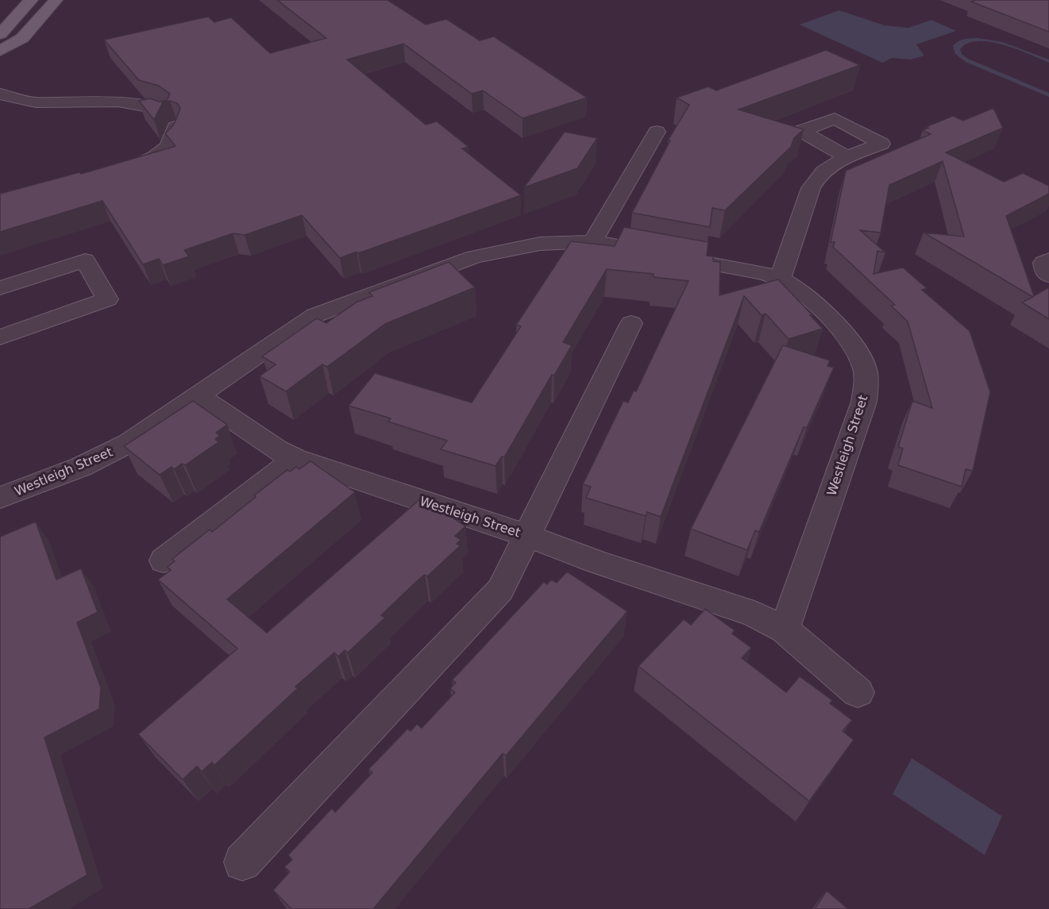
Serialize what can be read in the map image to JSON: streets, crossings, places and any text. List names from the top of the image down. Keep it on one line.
{"streets":{"street":["Westleigh Street"]}}
